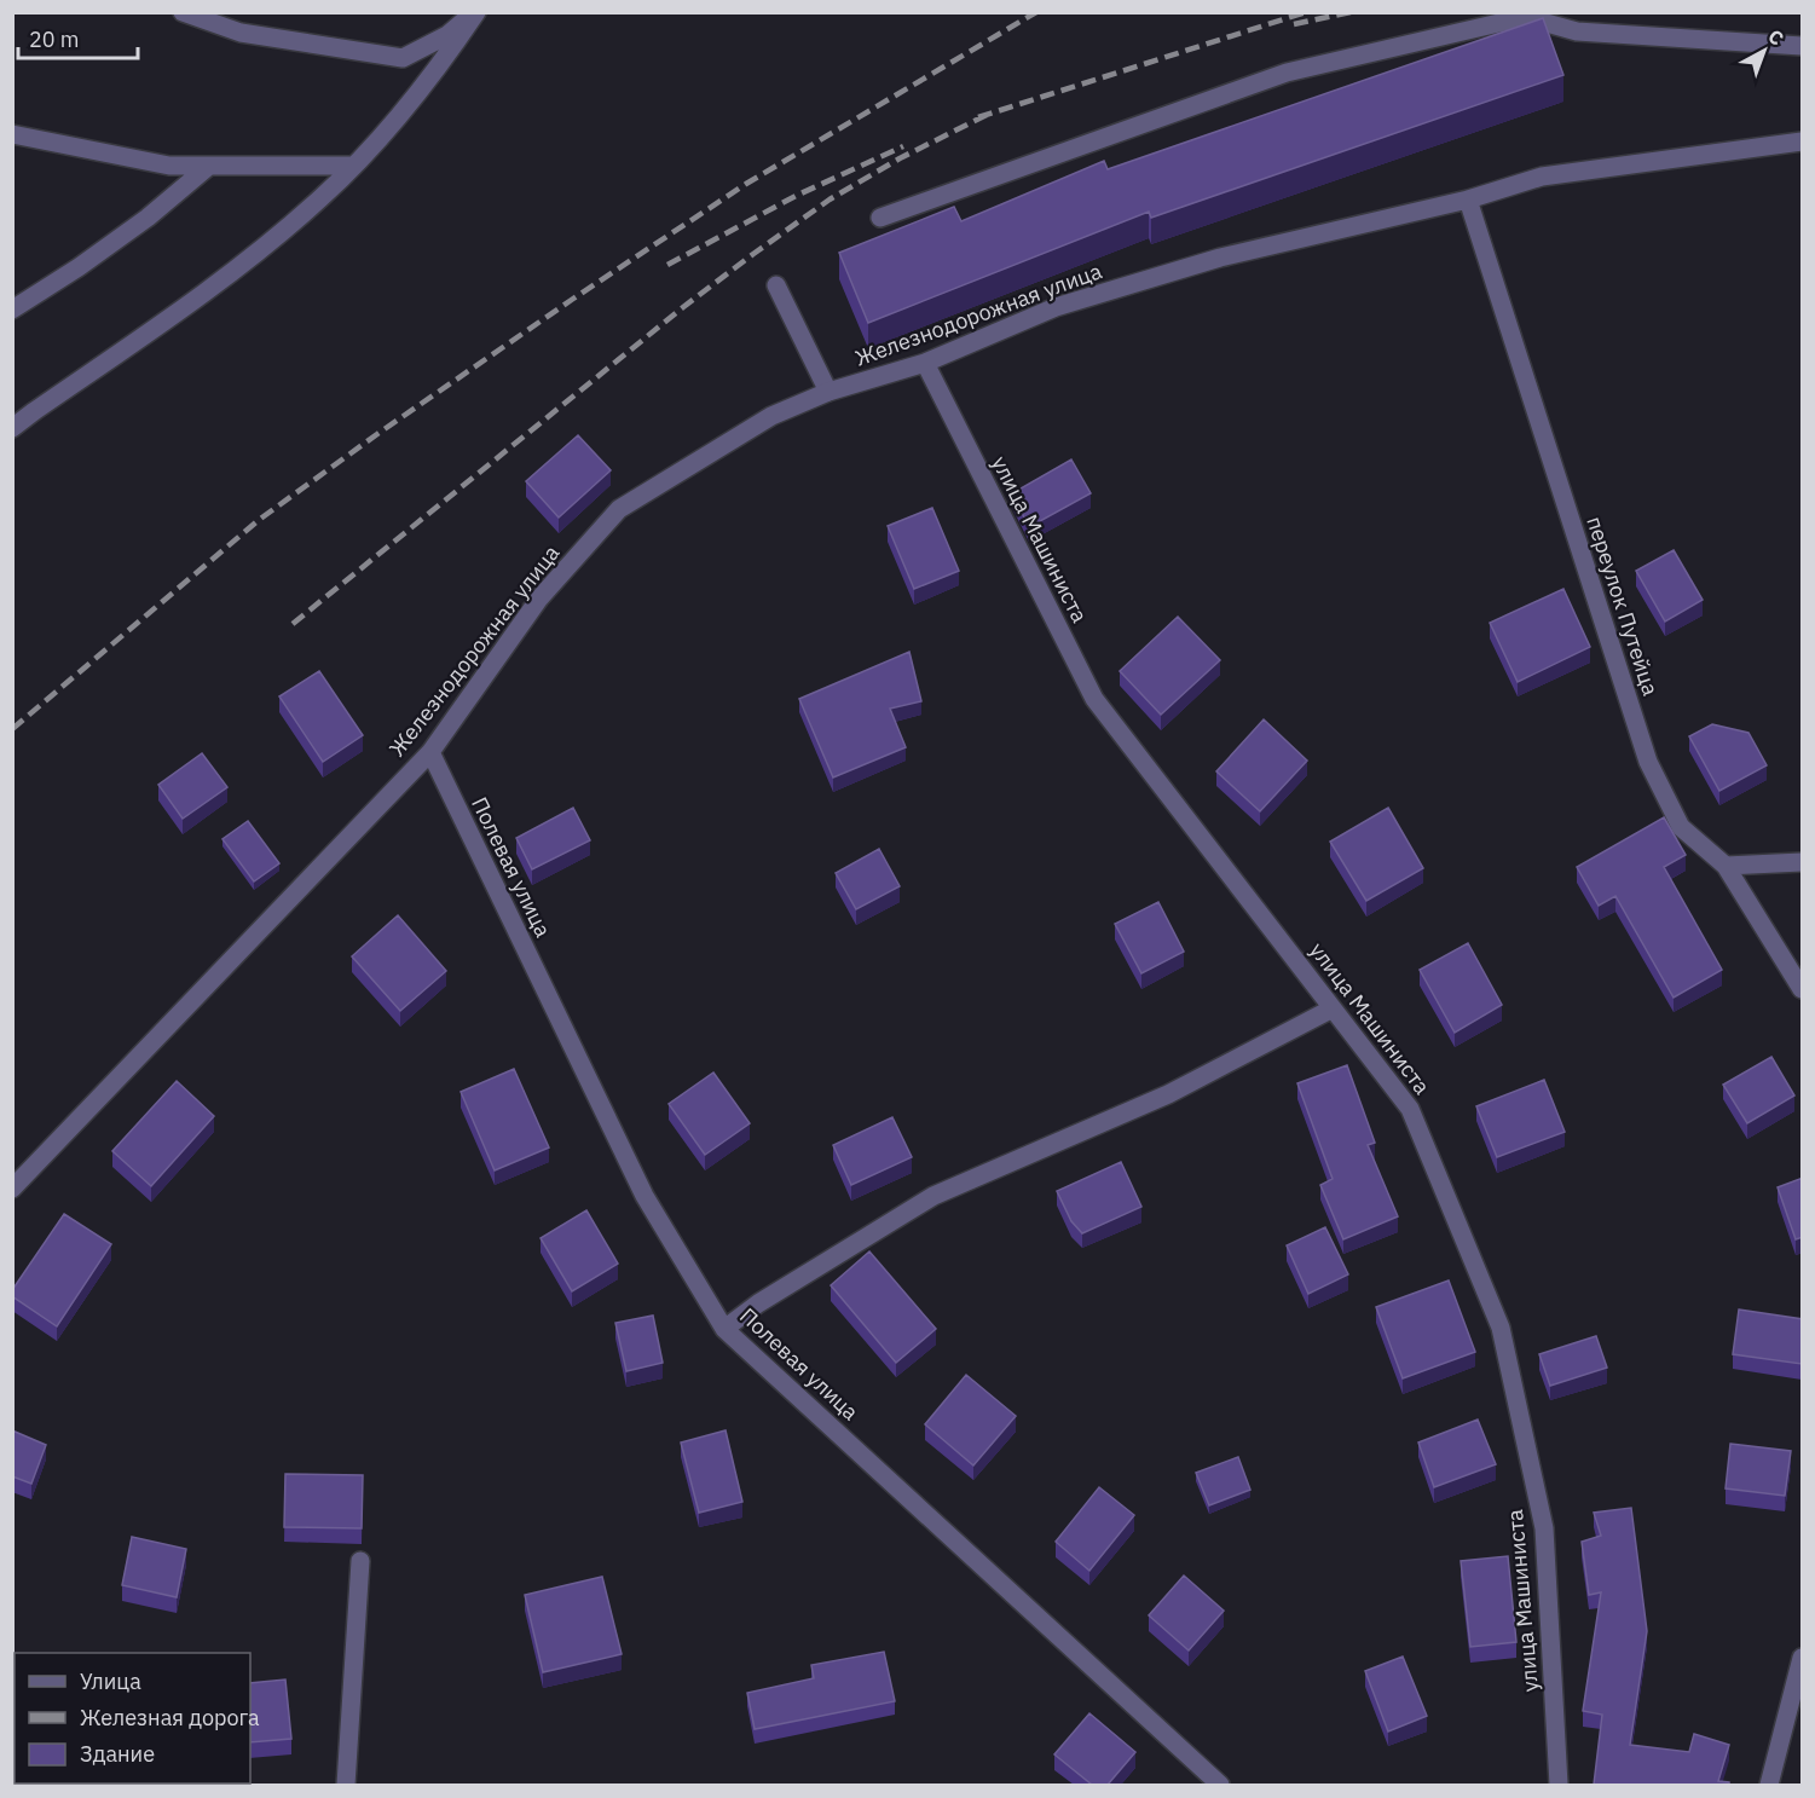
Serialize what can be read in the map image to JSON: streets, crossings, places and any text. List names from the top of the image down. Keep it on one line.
{"streets":{"street":["Железнодорожная улица","улица Машиниста","переулок Путейца","Полевая улица"]},"crossings":[["Железнодорожная улица","улица Машиниста"],["Железнодорожная улица","переулок Путейца"],["Железнодорожная улица","Полевая улица"]],"legend":["Улица","Железная дорога","Здание"],"scale_bar":"20 m","north":"top right"}
